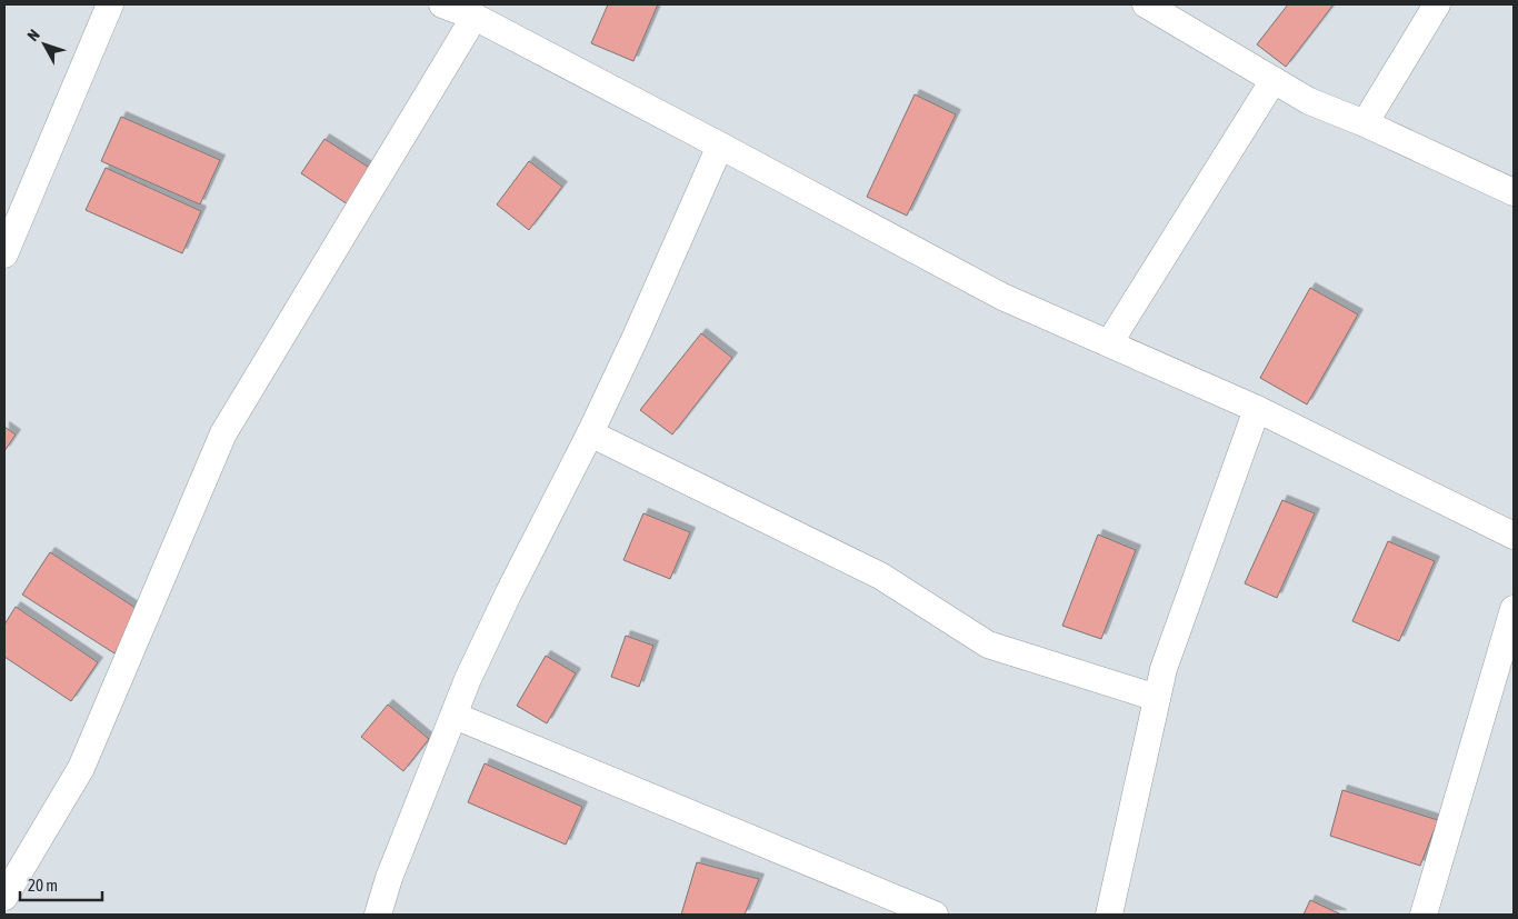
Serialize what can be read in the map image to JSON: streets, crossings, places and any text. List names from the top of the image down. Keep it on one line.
{"scale_bar":"20 m","north":"top left"}
